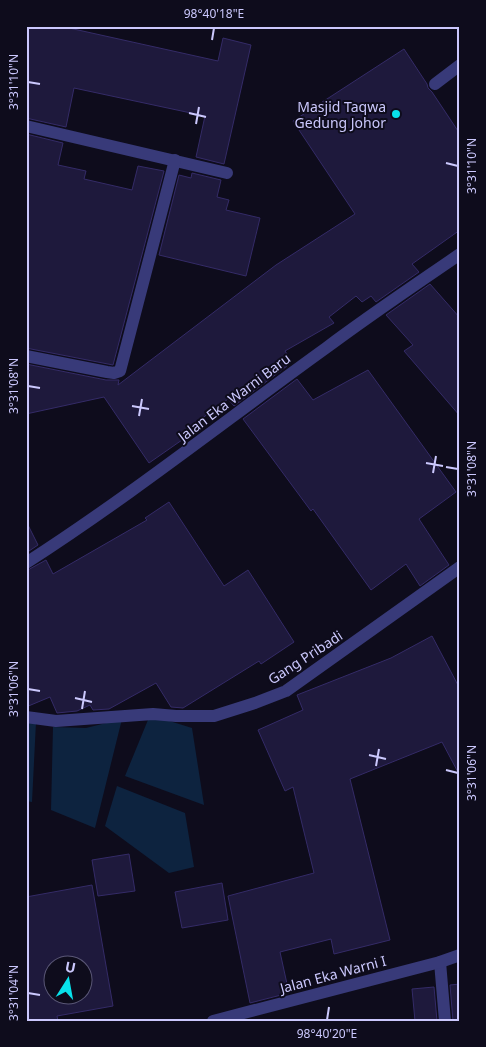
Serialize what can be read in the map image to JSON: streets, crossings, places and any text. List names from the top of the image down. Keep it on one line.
{"streets":{"street":["Jalan Eka Warni Baru","Gang Pribadi","Jalan Eka Warni I"]},"places":["Masjid Taqwa Gedung Johor"],"north":"top","coordinates":["98°40'18\"E","3°31'10\"N","3°31'08\"N","3°31'06\"N","3°31'04\"N","98°40'20\"E"]}
